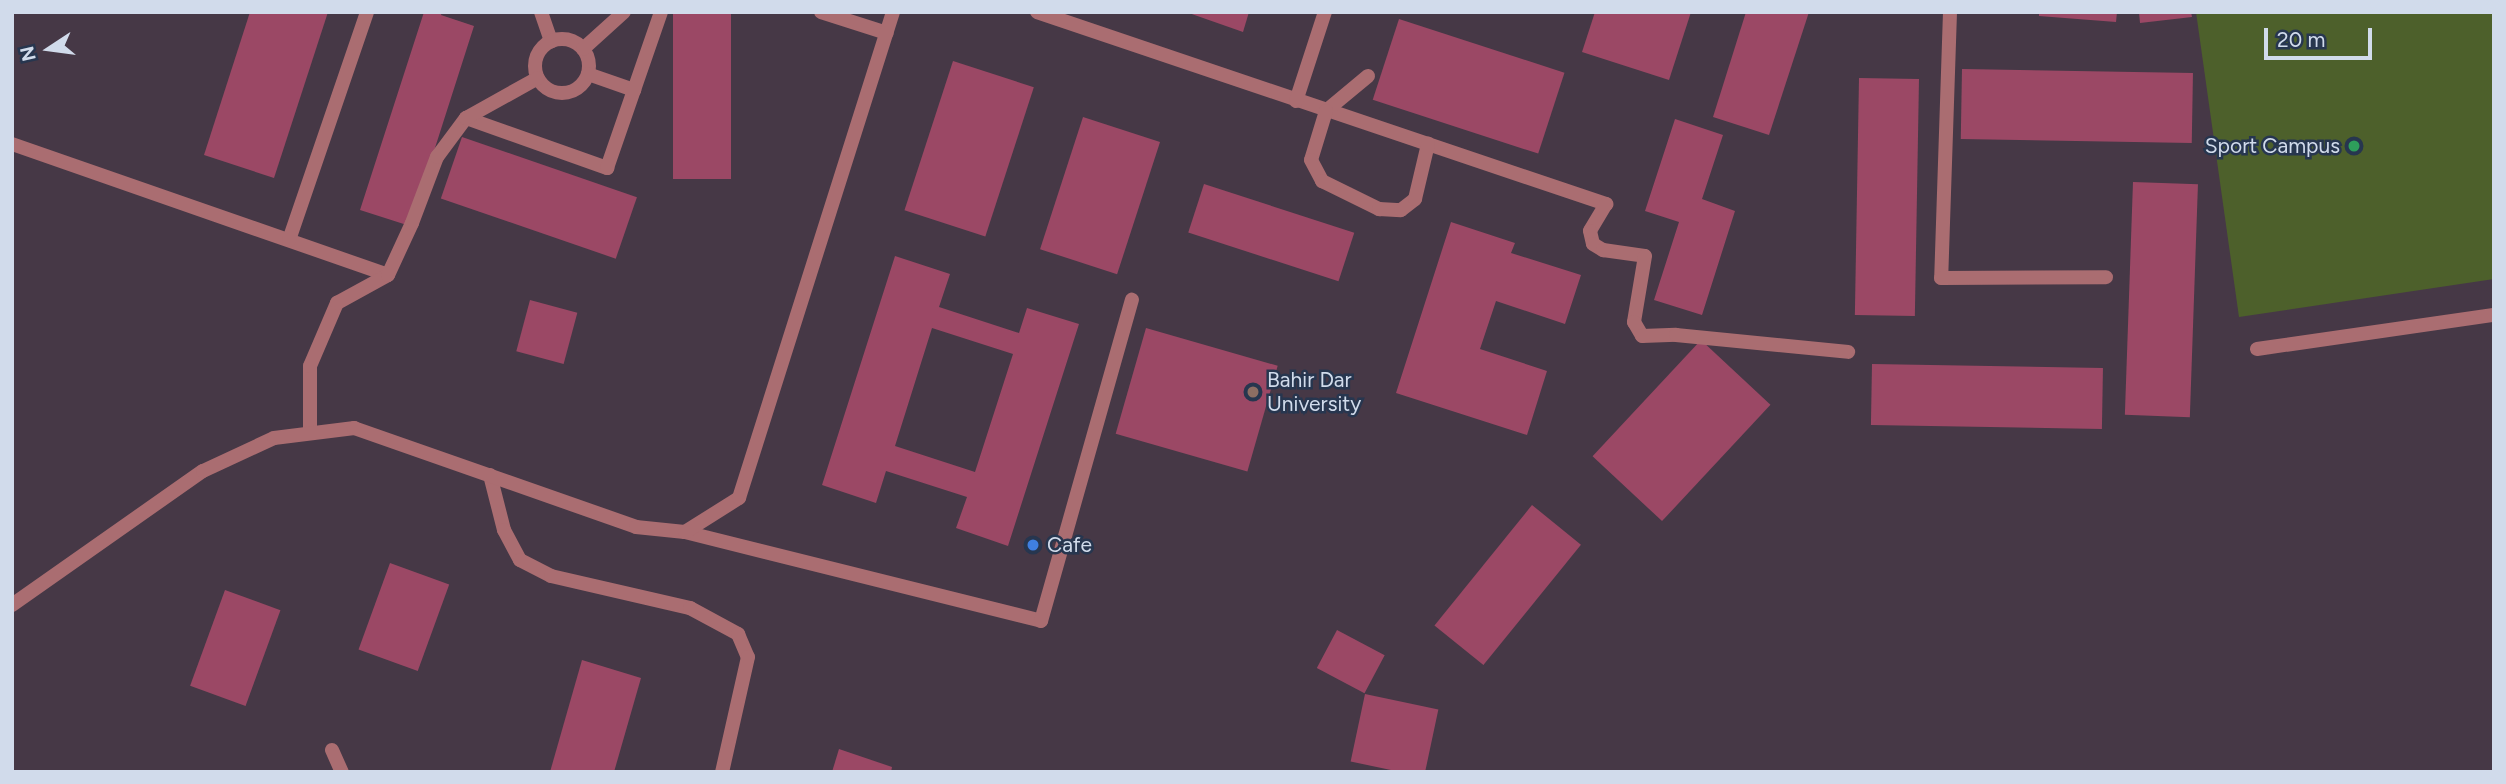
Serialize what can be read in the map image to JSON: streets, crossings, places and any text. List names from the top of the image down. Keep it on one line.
{"places":["Sport Campus","Bahir Dar University","Cafe"],"scale_bar":"20 m","north":"left"}
